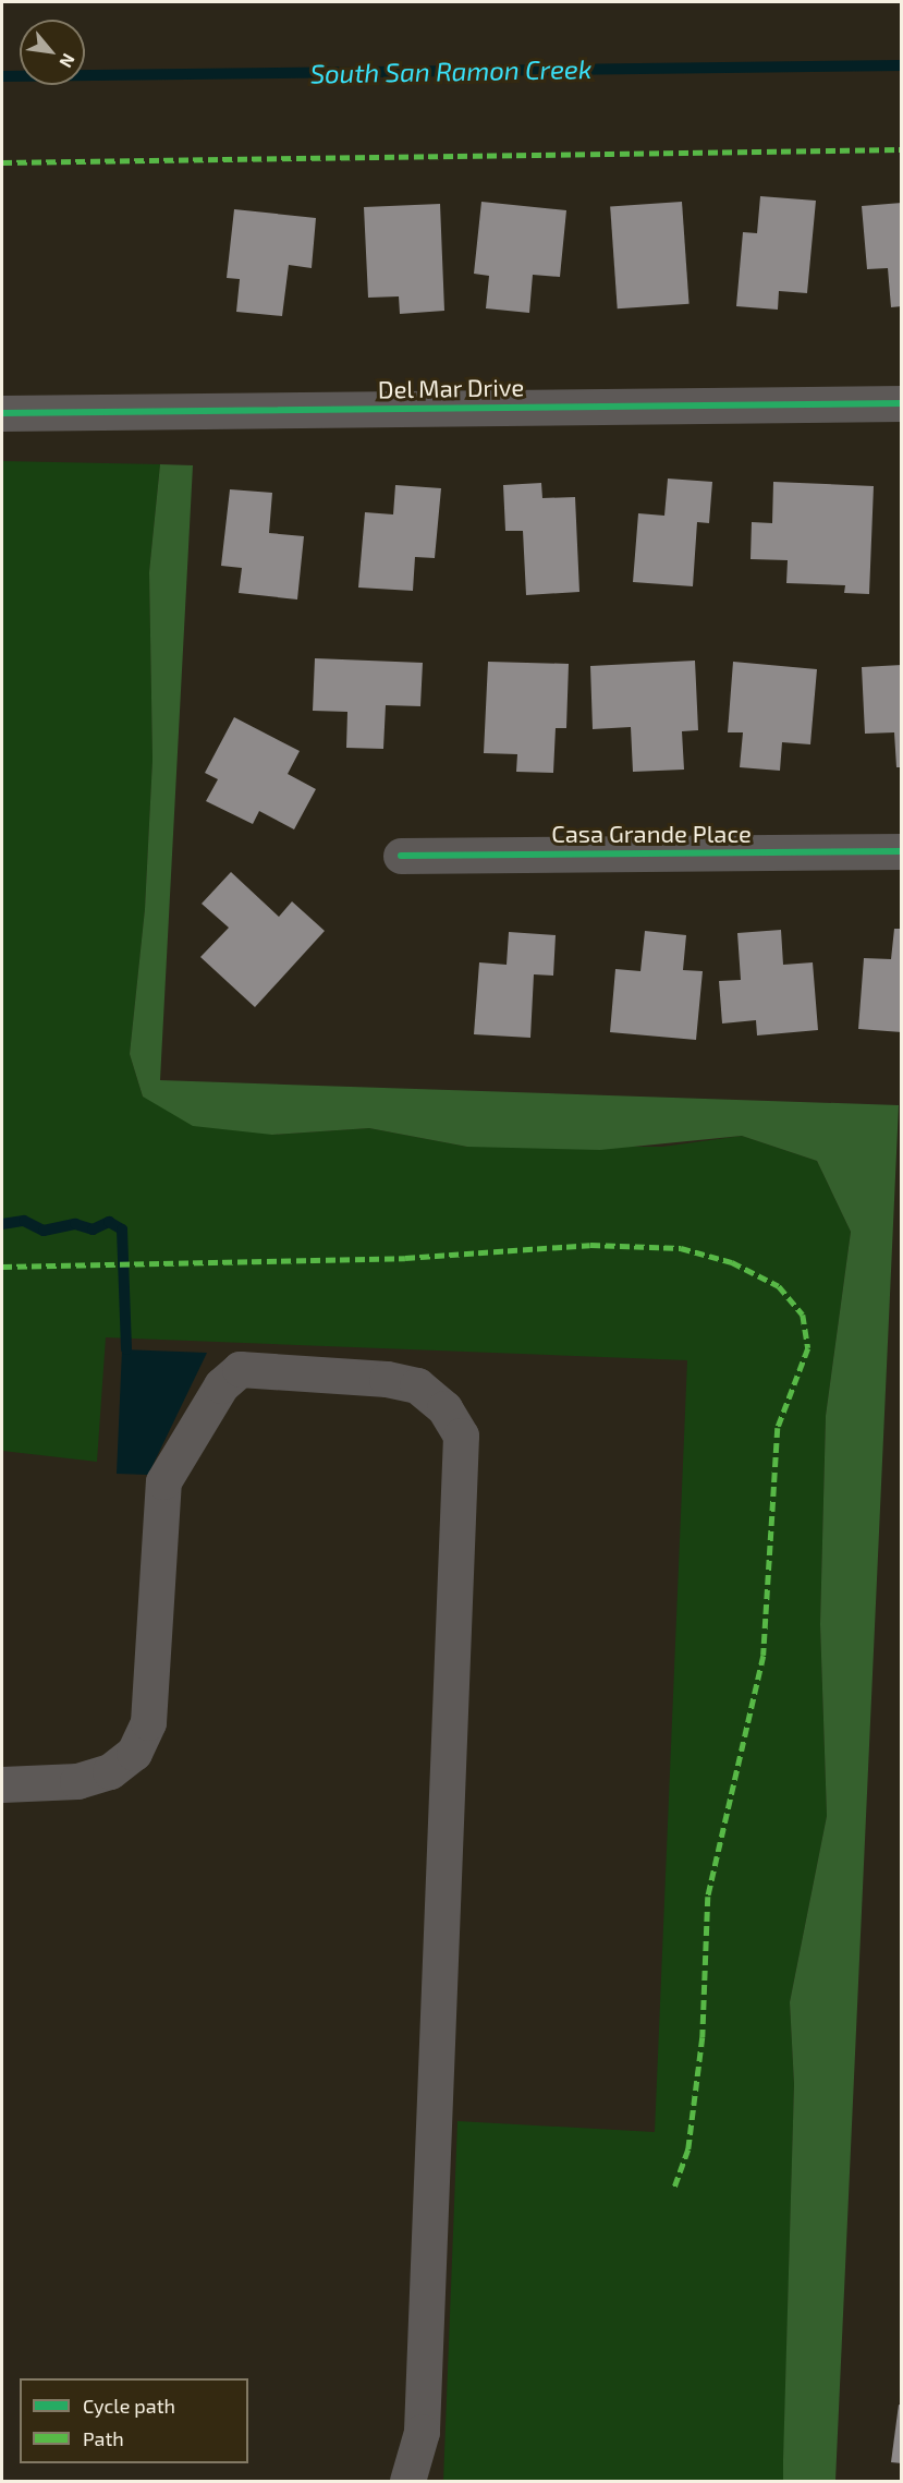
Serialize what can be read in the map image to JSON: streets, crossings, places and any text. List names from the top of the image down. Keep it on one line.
{"streets":{"street":["Del Mar Drive","Casa Grande Place"]},"water":["South San Ramon Creek"],"legend":["Cycle path","Path"],"north":"bottom right"}
